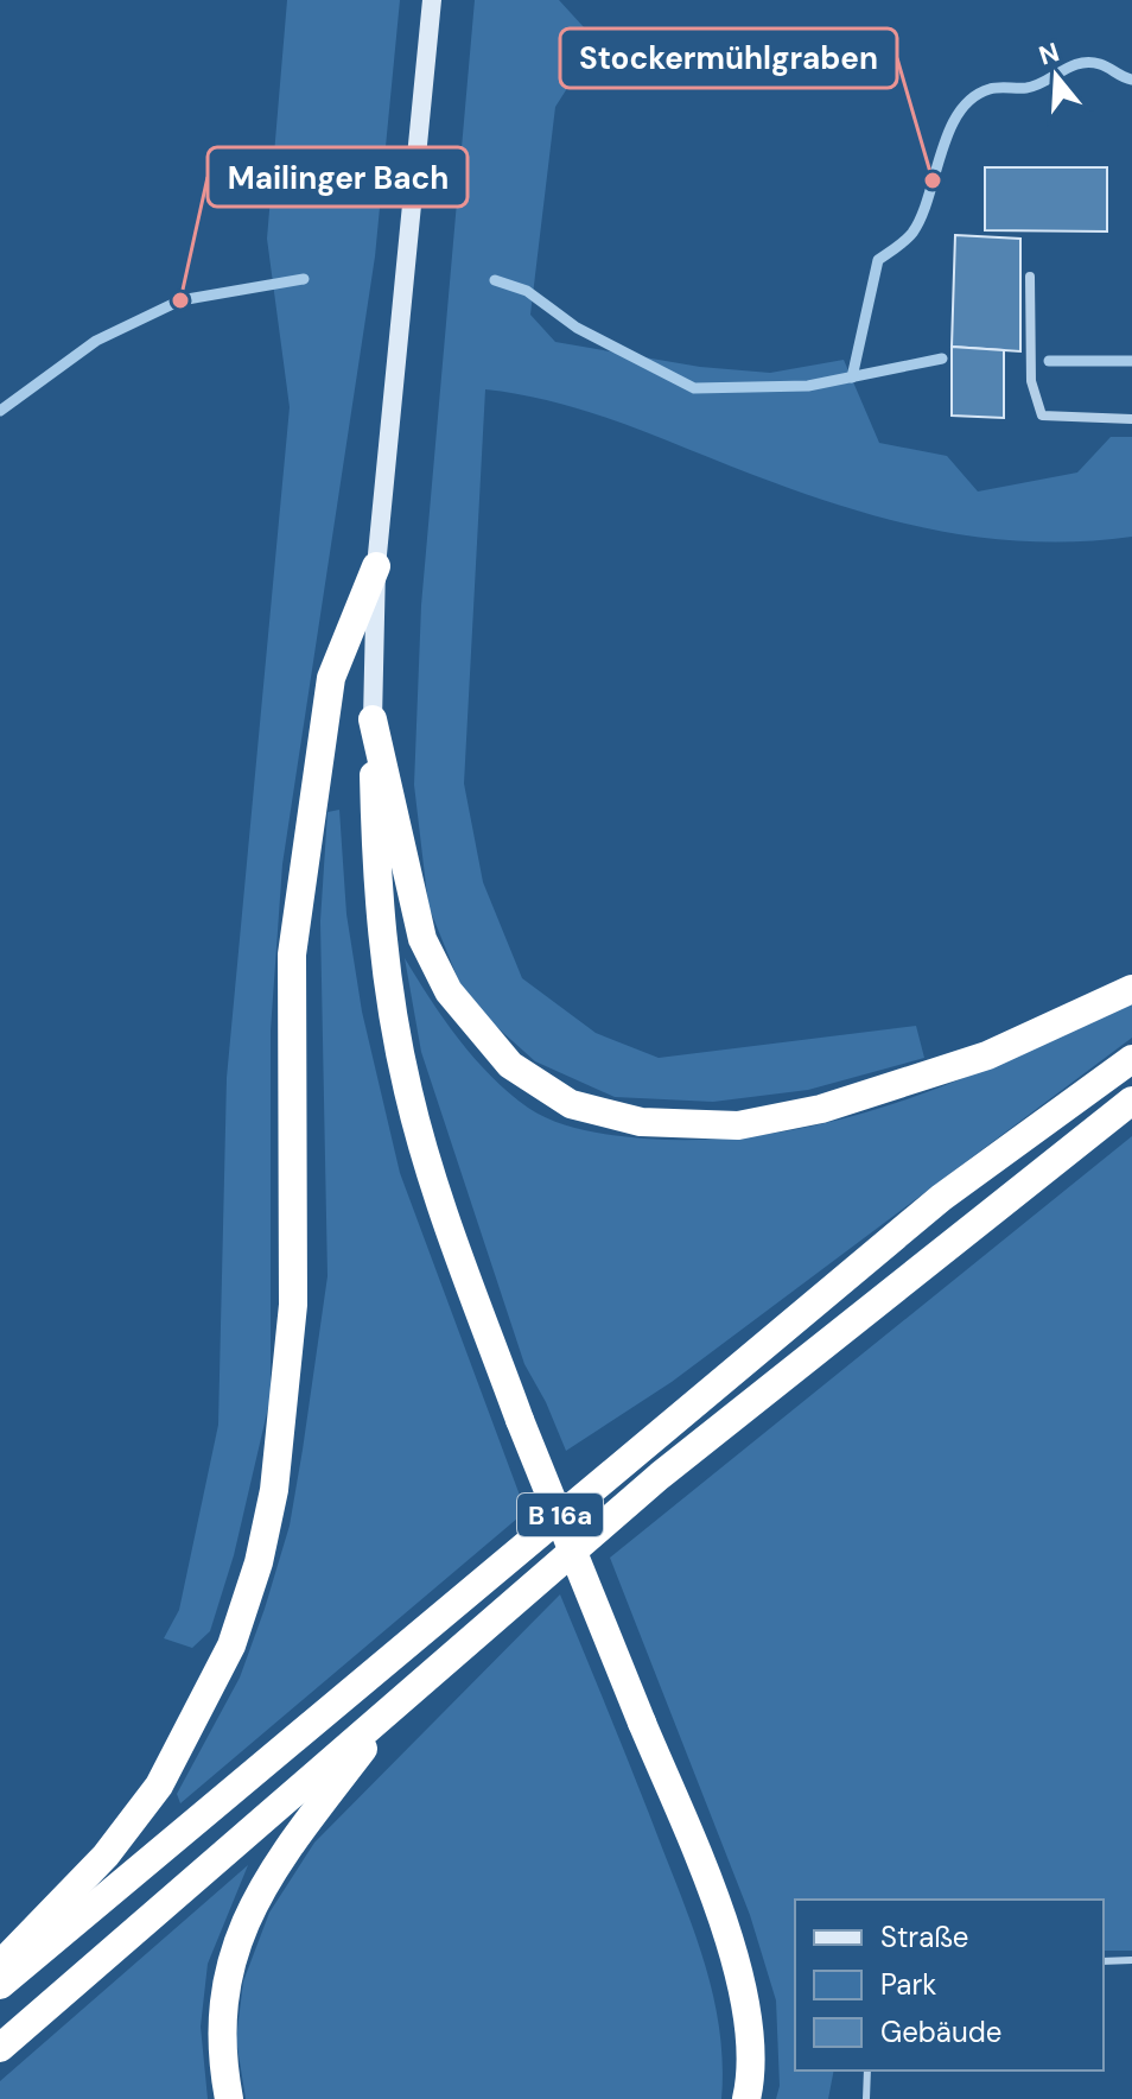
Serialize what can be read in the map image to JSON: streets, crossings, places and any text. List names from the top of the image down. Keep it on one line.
{"streets":{"highway":["B 16a"]},"places":["Stockermühlgraben","Mailinger Bach"],"legend":["Straße","Park","Gebäude"],"north":"top"}
